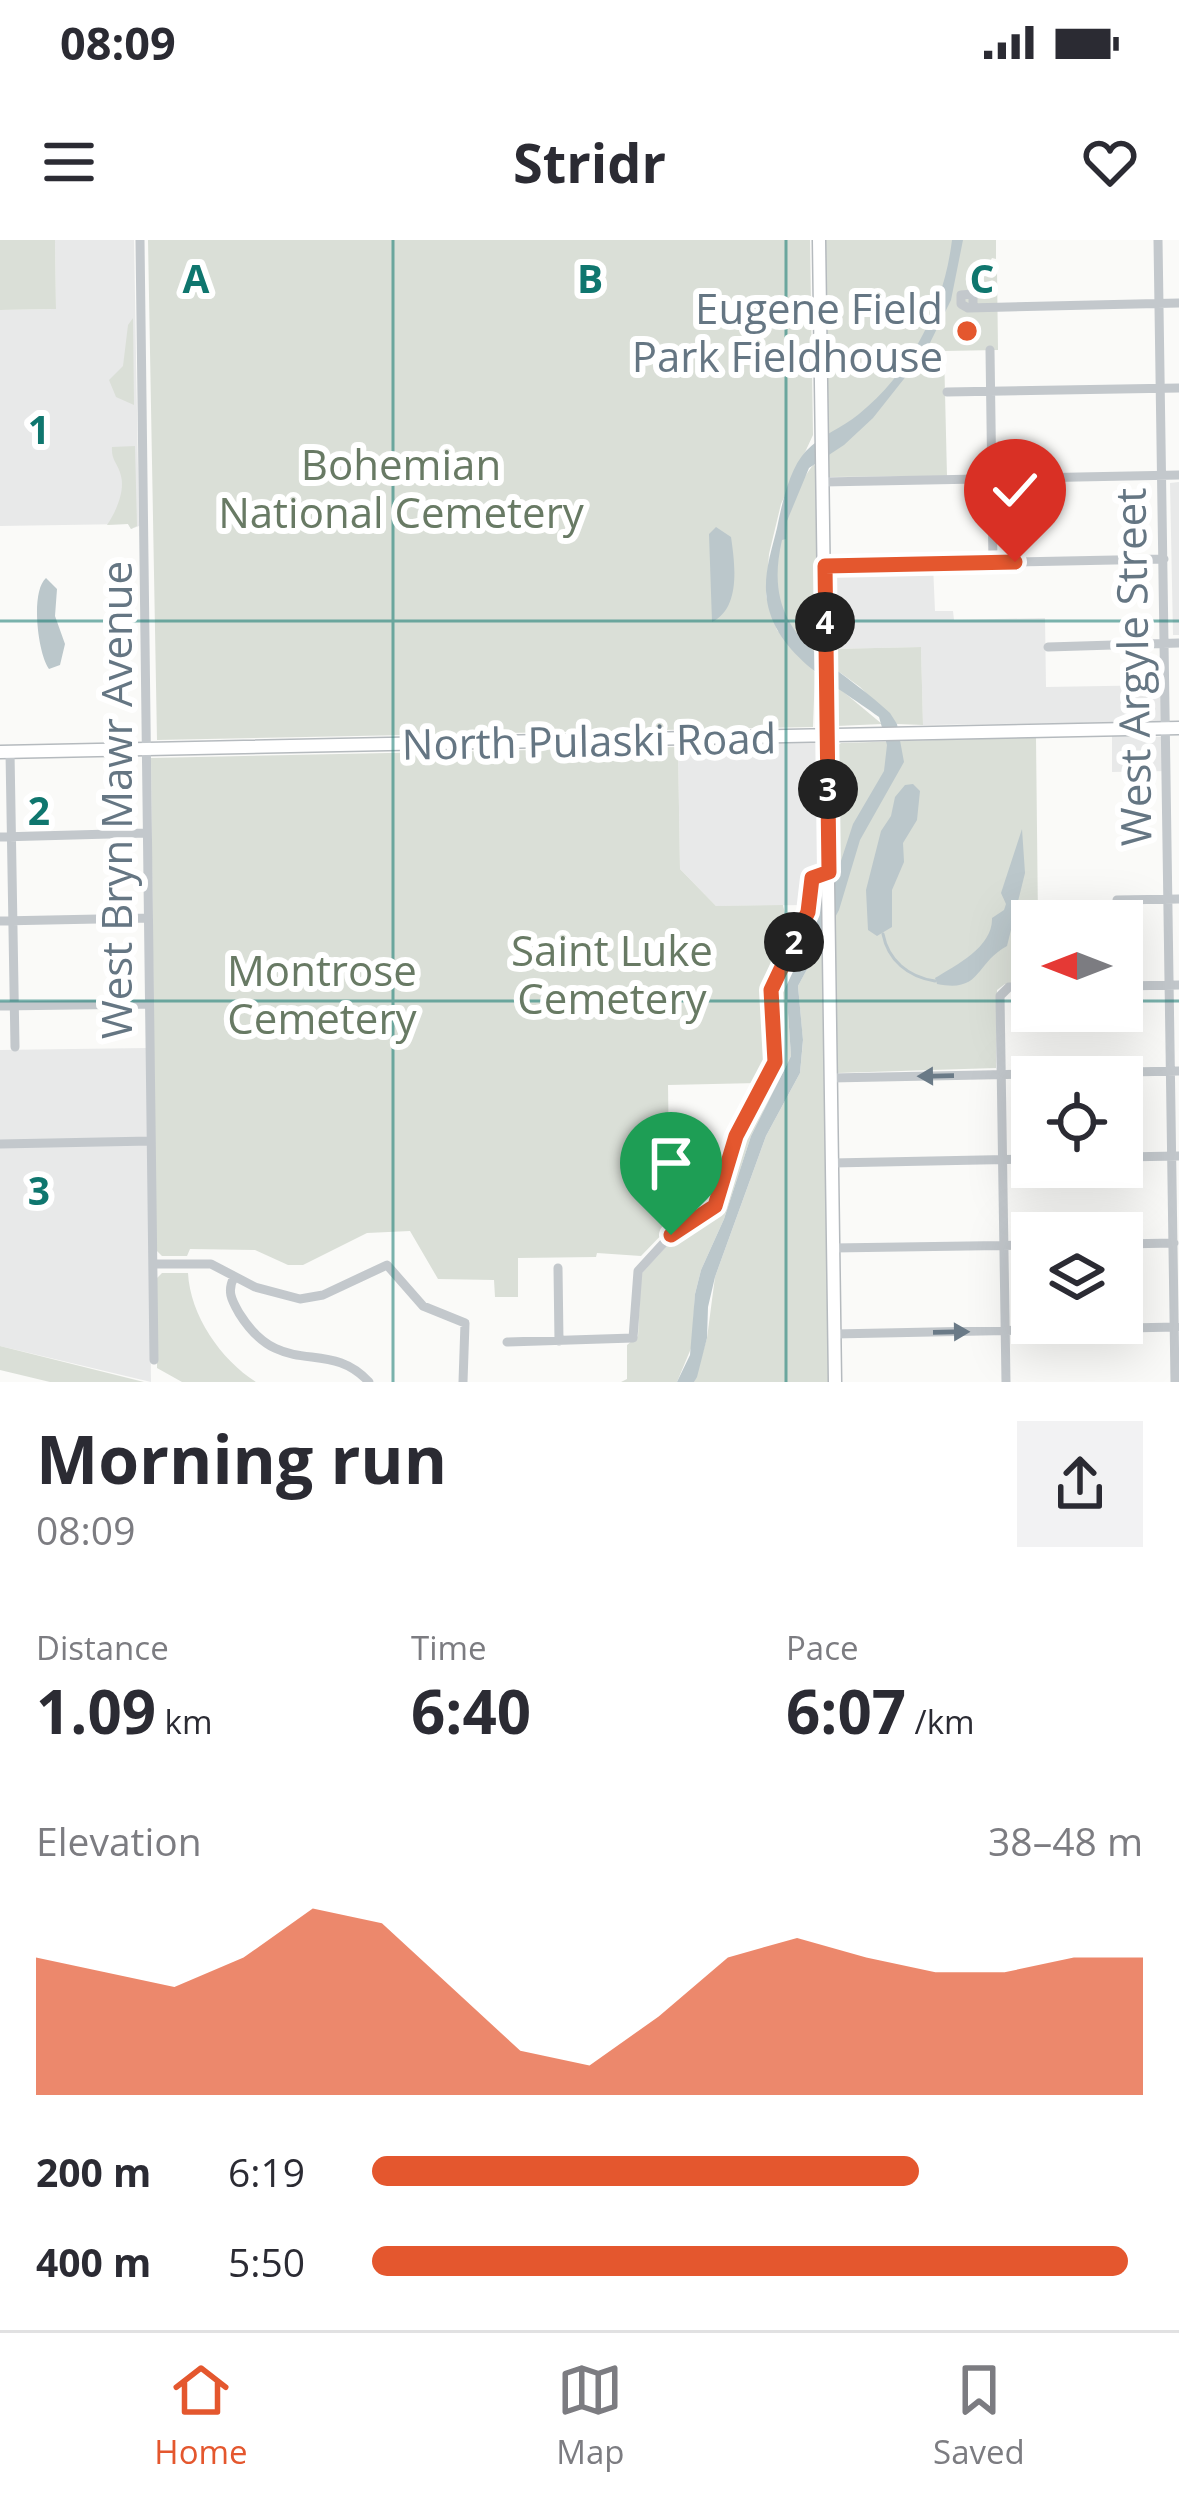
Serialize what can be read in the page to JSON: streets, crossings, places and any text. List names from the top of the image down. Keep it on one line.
{"streets":{"main road":["North Pulaski Road"],"street":["West Argyle Street","West Bryn Mawr Avenue"]},"crossings":[["West Argyle Street","North Pulaski Road"],["North Pulaski Road","West Bryn Mawr Avenue"]],"parks":["Bohemian National Cemetery","Saint Luke Cemetery","Montrose Cemetery"],"places":["Eugene Field Park Fieldhouse"],"north":"left","page":{"status":"08:09","header":"Stridr","pins":["4","3","2"],"heading":["Morning run","08:09"],"stats":[["Distance","1.09 km"],["Time","6:40"],["Pace","6:07 /km"]],"chart":["Elevation","38–48 m"],"list":[{"name":"200 m","note":"6:19"},{"name":"400 m","note":"5:50"}],"tabs":["Home","Map","Saved"]},"grid":{"columns":["A","B","C"],"rows":["1","2","3"]}}
